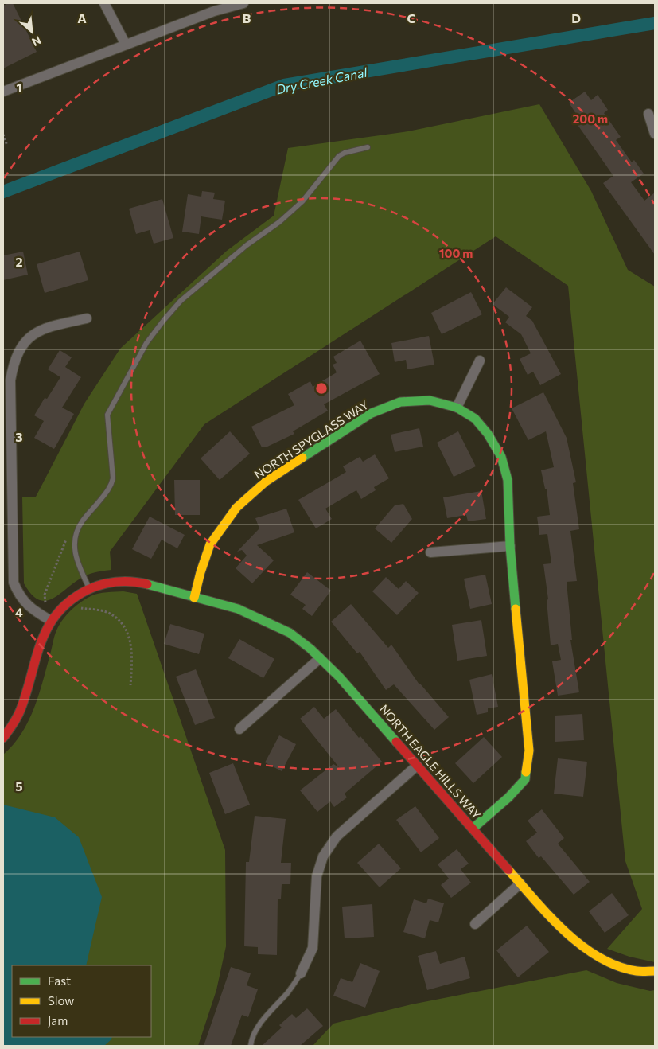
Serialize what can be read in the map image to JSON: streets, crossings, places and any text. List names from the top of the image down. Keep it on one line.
{"streets":{"street":["NORTH SPYGLASS WAY","NORTH EAGLE HILLS WAY"]},"crossings":[["NORTH SPYGLASS WAY","NORTH EAGLE HILLS WAY"]],"water":["Dry Creek Canal"],"legend":["Fast","Slow","Jam"],"north":"bottom right","grid":{"columns":["A","B","C","D"],"rows":["1","2","3","4","5"]},"rings":["200 m","100 m"]}
